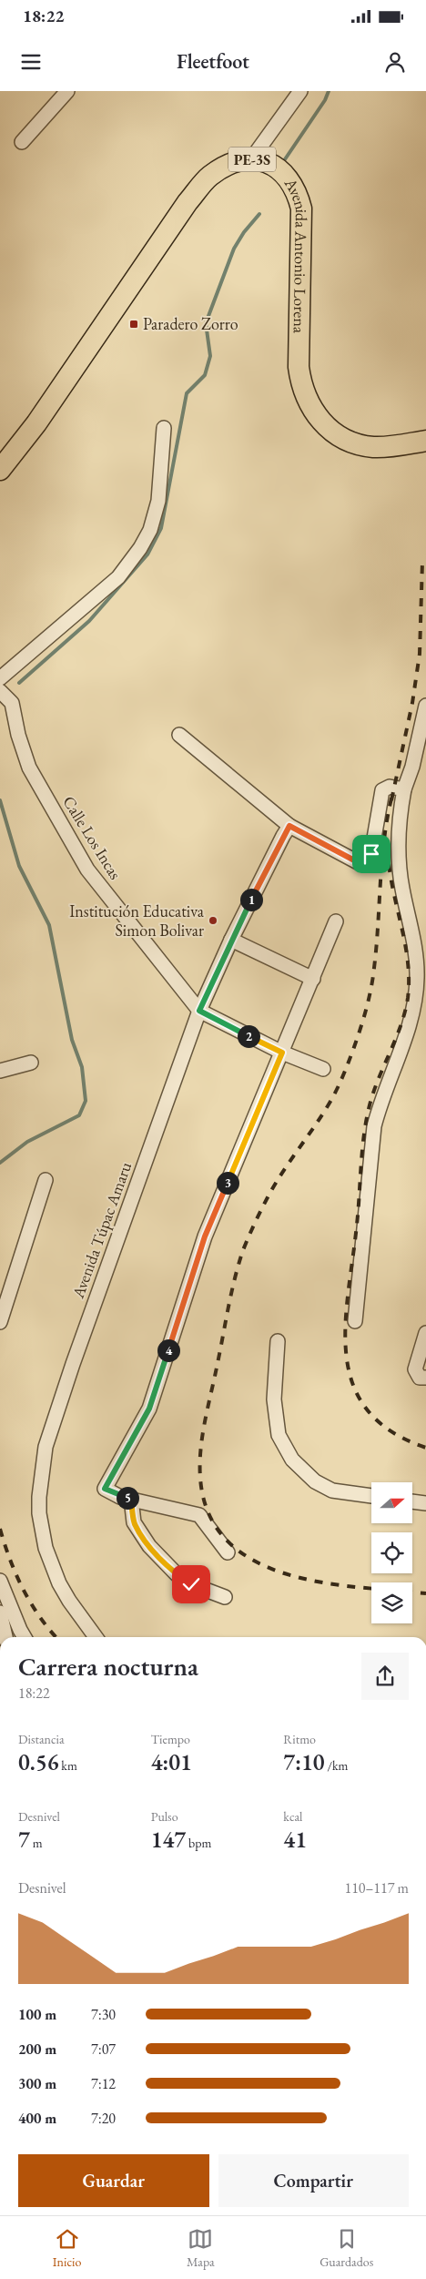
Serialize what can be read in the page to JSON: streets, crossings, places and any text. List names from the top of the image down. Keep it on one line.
{"streets":{"highway":["PE-3S","Avenida Antonio Lorena"],"street":["Calle Los Incas","Avenida Túpac Amaru"]},"crossings":[["PE-3S","Avenida Antonio Lorena"],["Calle Los Incas","Avenida Túpac Amaru"]],"places":{"transit":["Paradero Zorro"],"other":["Institución Educativa Simon Bolivar"]},"north":"right","page":{"status":"18:22","header":"Fleetfoot","pins":["1","2","3","4","5"],"heading":["Carrera nocturna","18:22"],"stats":[["Distancia","0.56 km"],["Tiempo","4:01"],["Ritmo","7:10 /km"],["Desnivel","7 m"],["Pulso","147 bpm"],["kcal","41"]],"chart":["Desnivel","110–117 m"],"list":[{"name":"100 m","note":"7:30"},{"name":"200 m","note":"7:07"},{"name":"300 m","note":"7:12"},{"name":"400 m","note":"7:20"}],"buttons":["Guardar","Compartir"],"tabs":["Inicio","Mapa","Guardados"]}}
